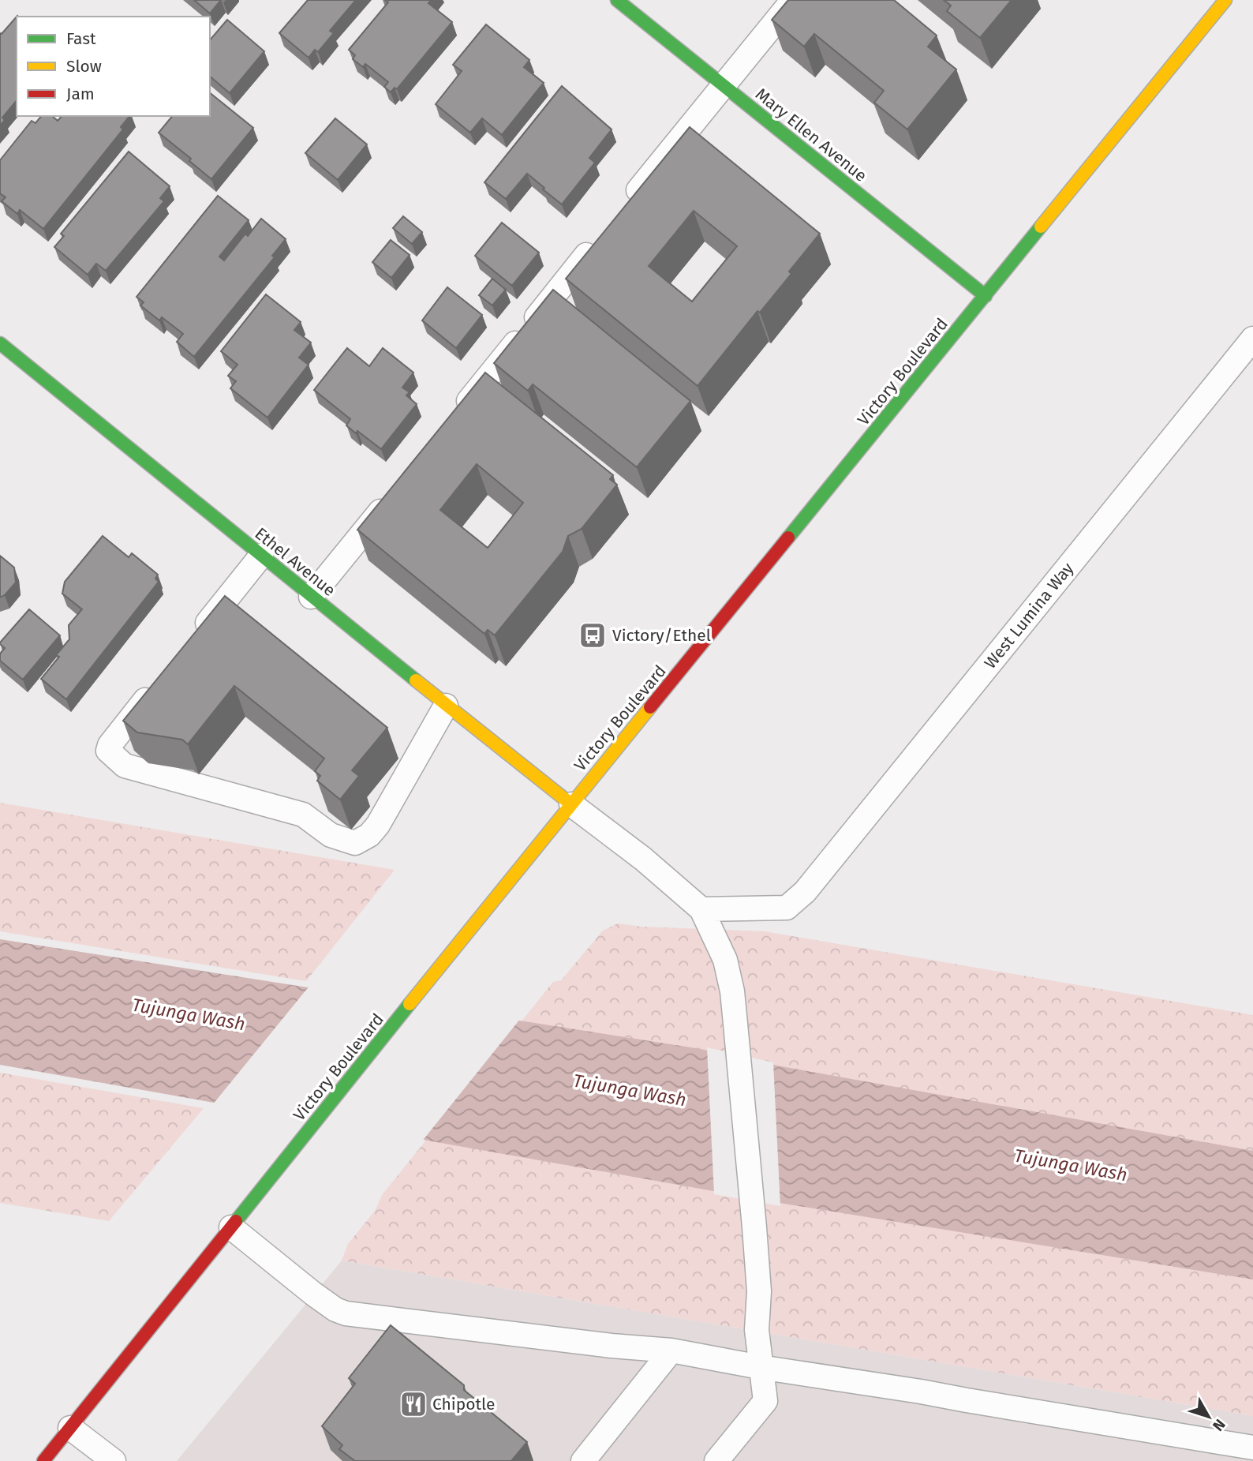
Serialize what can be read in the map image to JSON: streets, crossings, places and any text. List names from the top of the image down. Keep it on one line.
{"streets":{"main road":["Mary Ellen Avenue","Victory Boulevard","Ethel Avenue"],"lane":["West Lumina Way"]},"crossings":[["Mary Ellen Avenue","Victory Boulevard"],["Victory Boulevard","Ethel Avenue"]],"water":["Tujunga Wash"],"places":{"bus stop":["Victory/Ethel"],"restaurant":["Chipotle"]},"legend":["Fast","Slow","Jam"],"north":"bottom right"}
